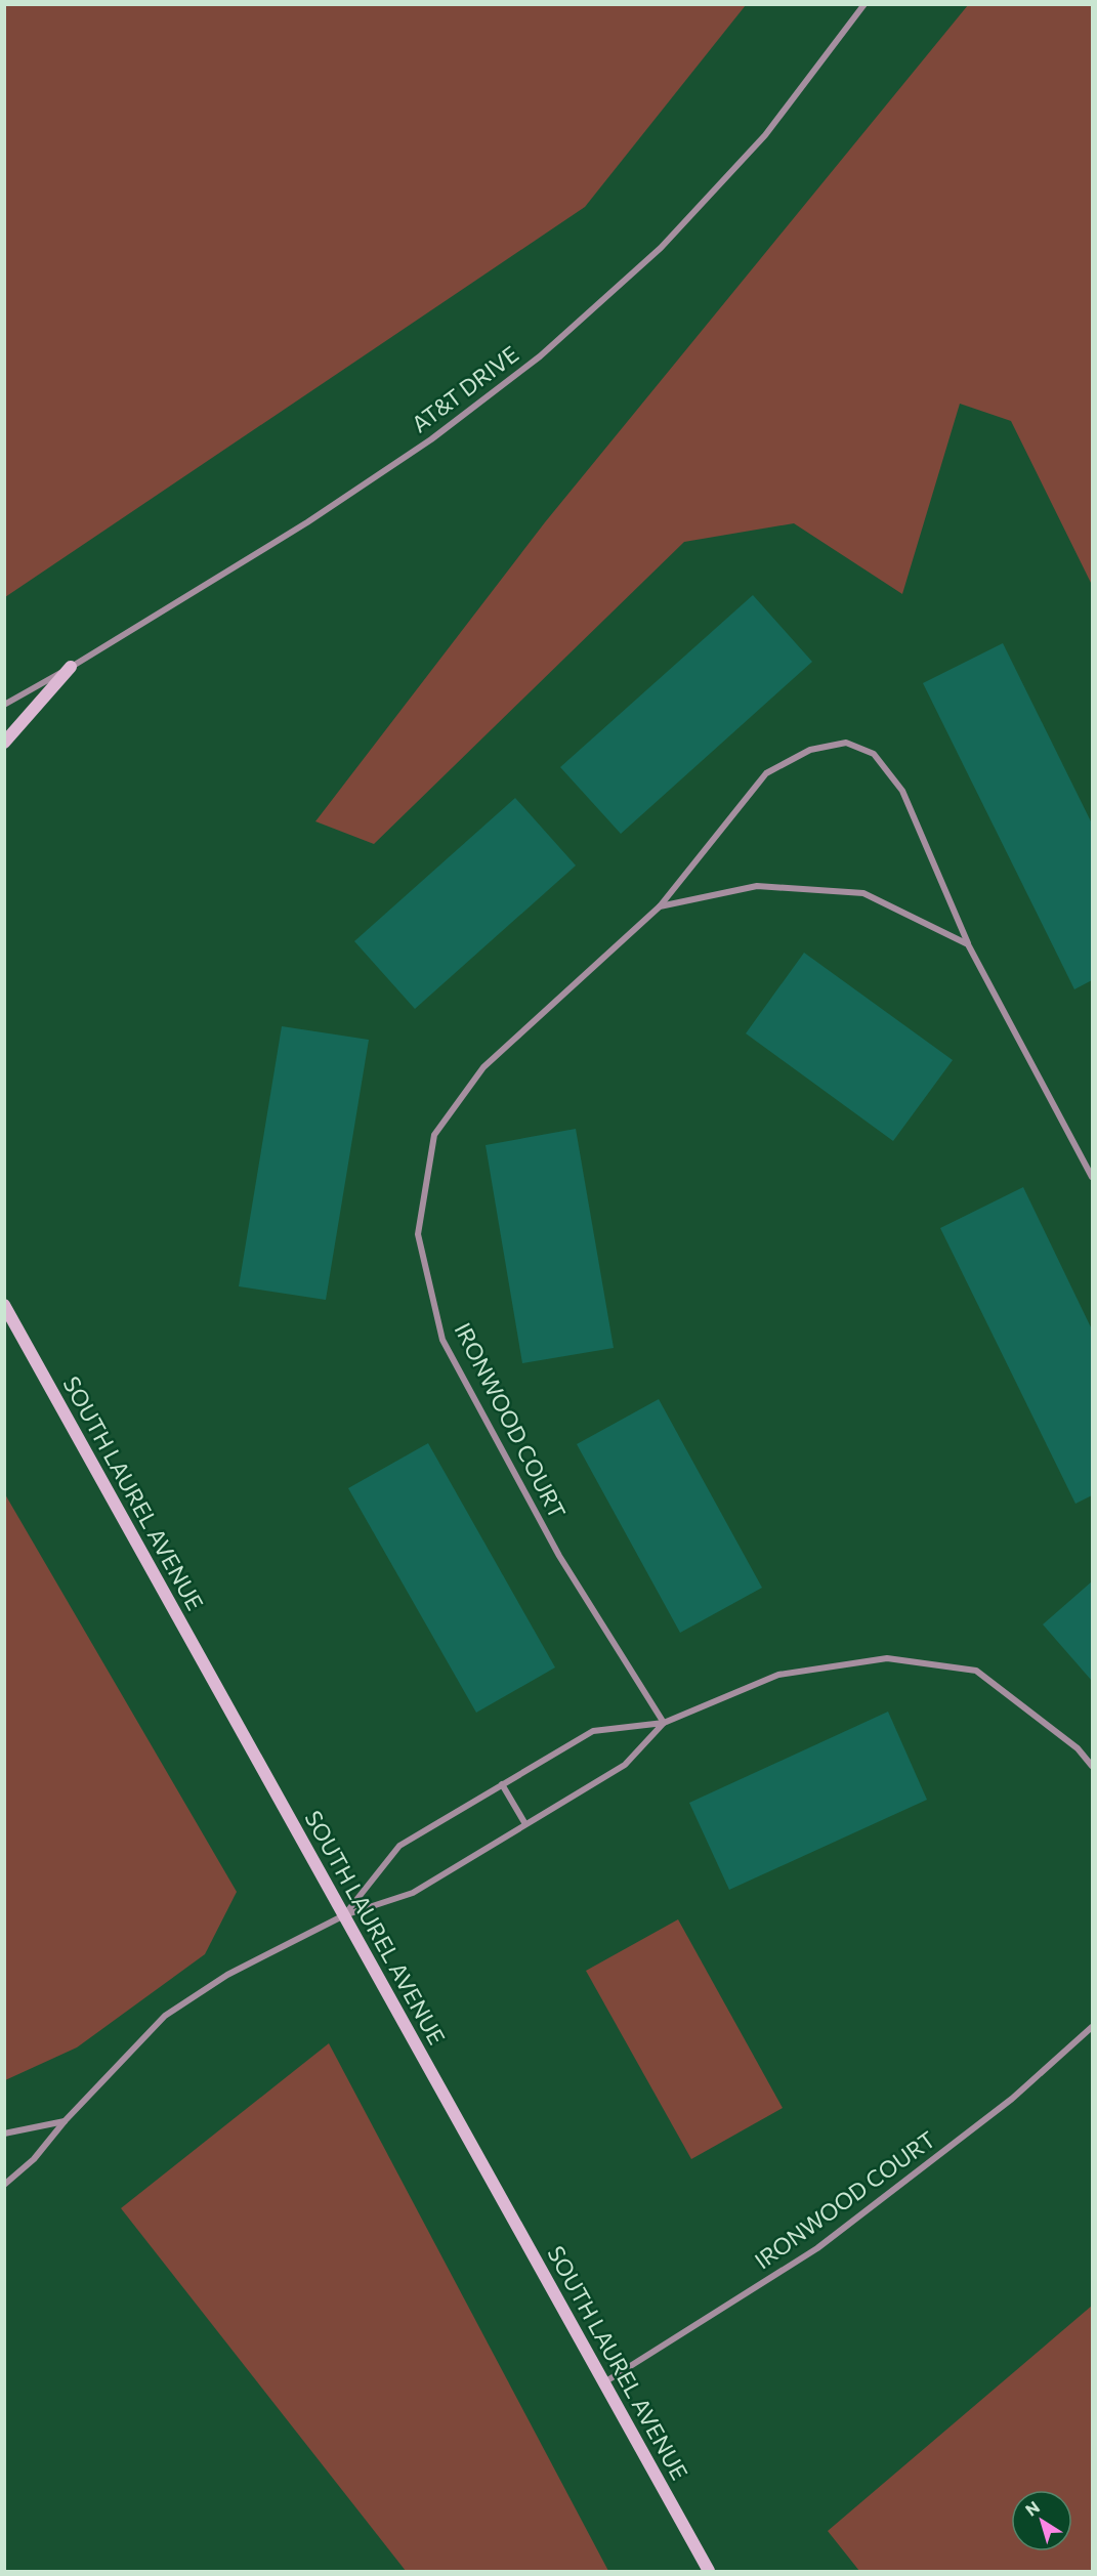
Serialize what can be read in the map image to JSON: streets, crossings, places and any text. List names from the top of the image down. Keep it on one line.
{"streets":{"main road":["SOUTH LAUREL AVENUE"],"street":["AT&T DRIVE","IRONWOOD COURT"]},"crossings":[["IRONWOOD COURT","SOUTH LAUREL AVENUE"]],"north":"top left"}
